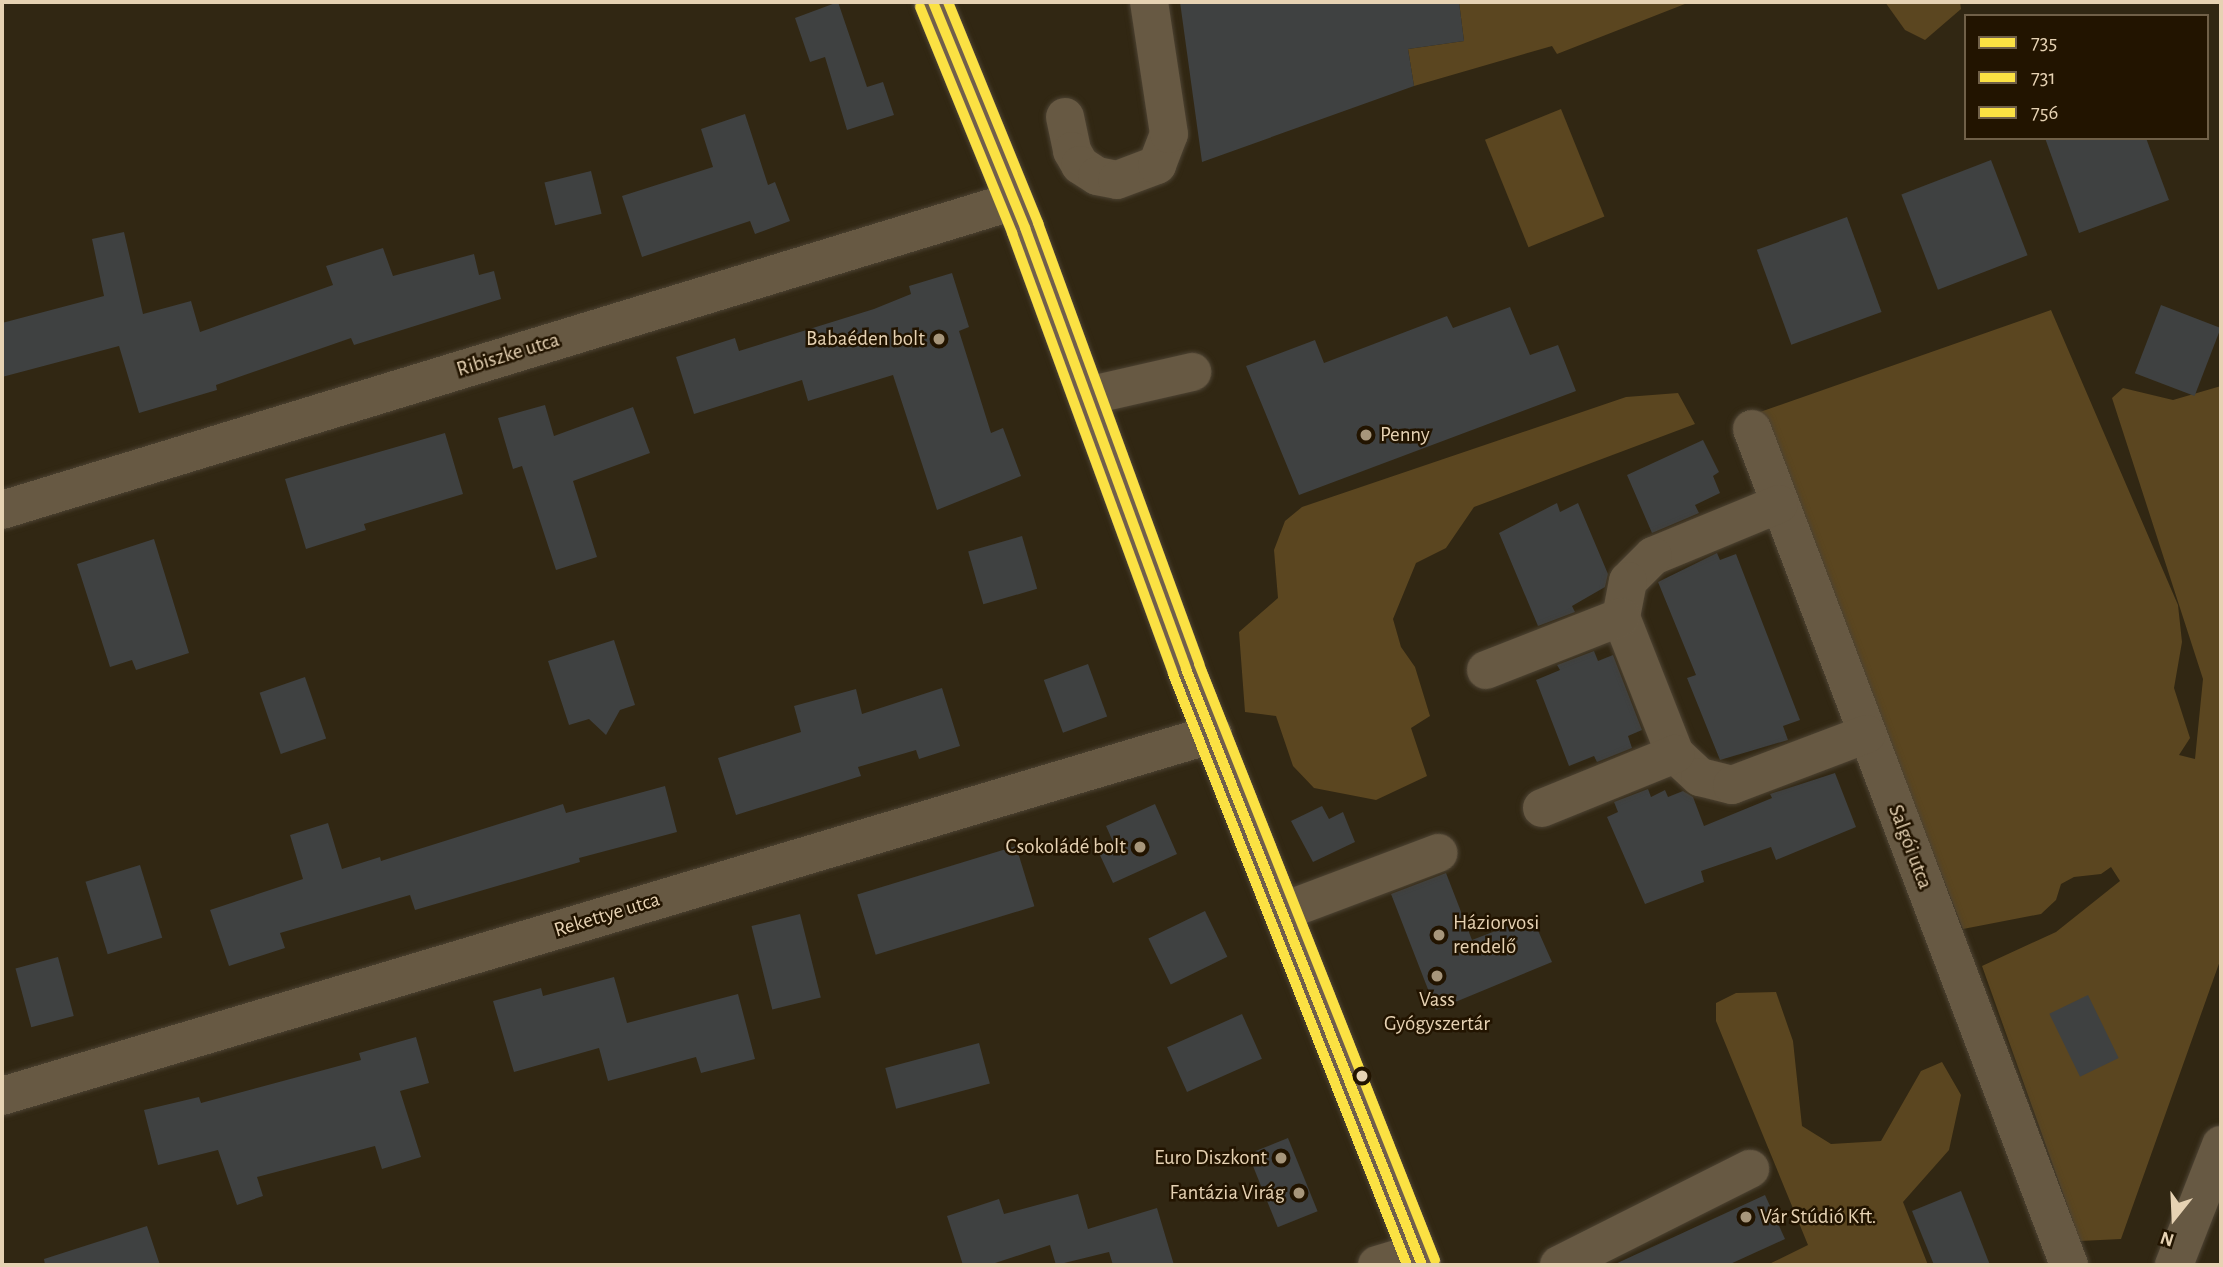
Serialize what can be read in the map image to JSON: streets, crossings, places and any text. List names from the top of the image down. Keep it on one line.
{"streets":{"street":["Ribiszke utca","Salgói utca","Rekettye utca"]},"places":["Babaéden bolt","Penny","Csokoládé bolt","Háziorvosi rendelő","Vass Gyógyszertár","Euro Diszkont","Fantázia Virág","Vár Stúdió Kft."],"lines":["transit line 735","transit line 756","transit line 731"],"legend":["735","731","756"],"north":"bottom"}
